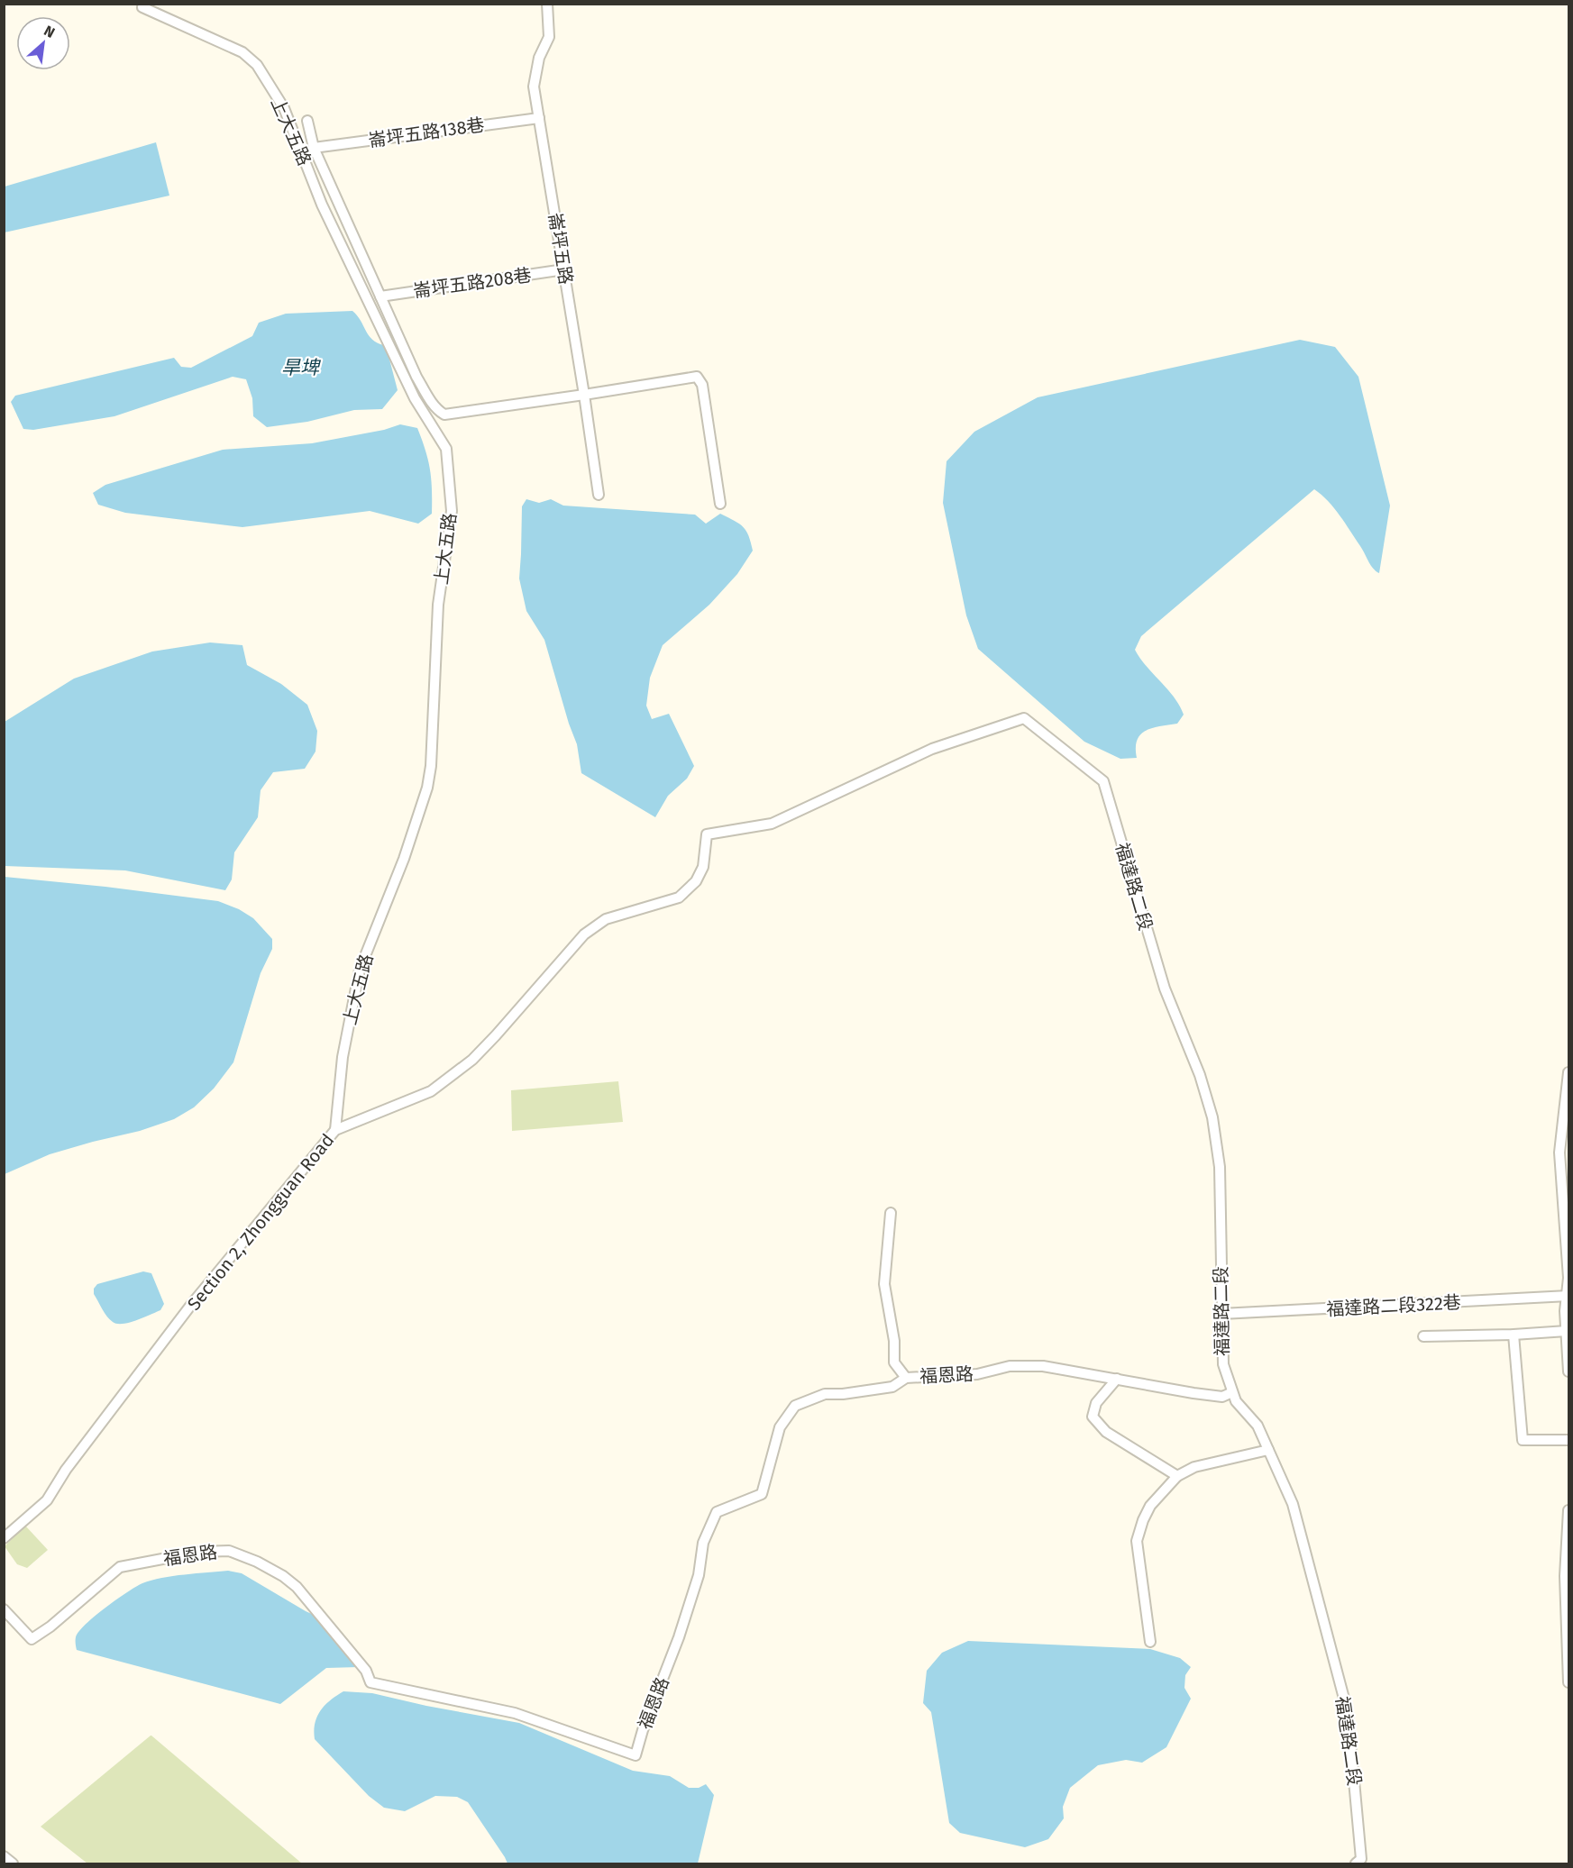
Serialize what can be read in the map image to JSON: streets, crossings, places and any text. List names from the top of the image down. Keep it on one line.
{"streets":{"street":["上大五路","崙坪五路138巷","崙坪五路","崙坪五路208巷","福達路二段","Section 2, Zhongguan Road","福達路二段322巷","福恩路"]},"crossings":[["上大五路","Section 2, Zhongguan Road"],["崙坪五路138巷","崙坪五路"],["崙坪五路","崙坪五路208巷"],["福達路二段","Section 2, Zhongguan Road"],["福達路二段","福達路二段322巷"],["福達路二段","福恩路"]],"water":["旱埤"],"north":"top right"}
